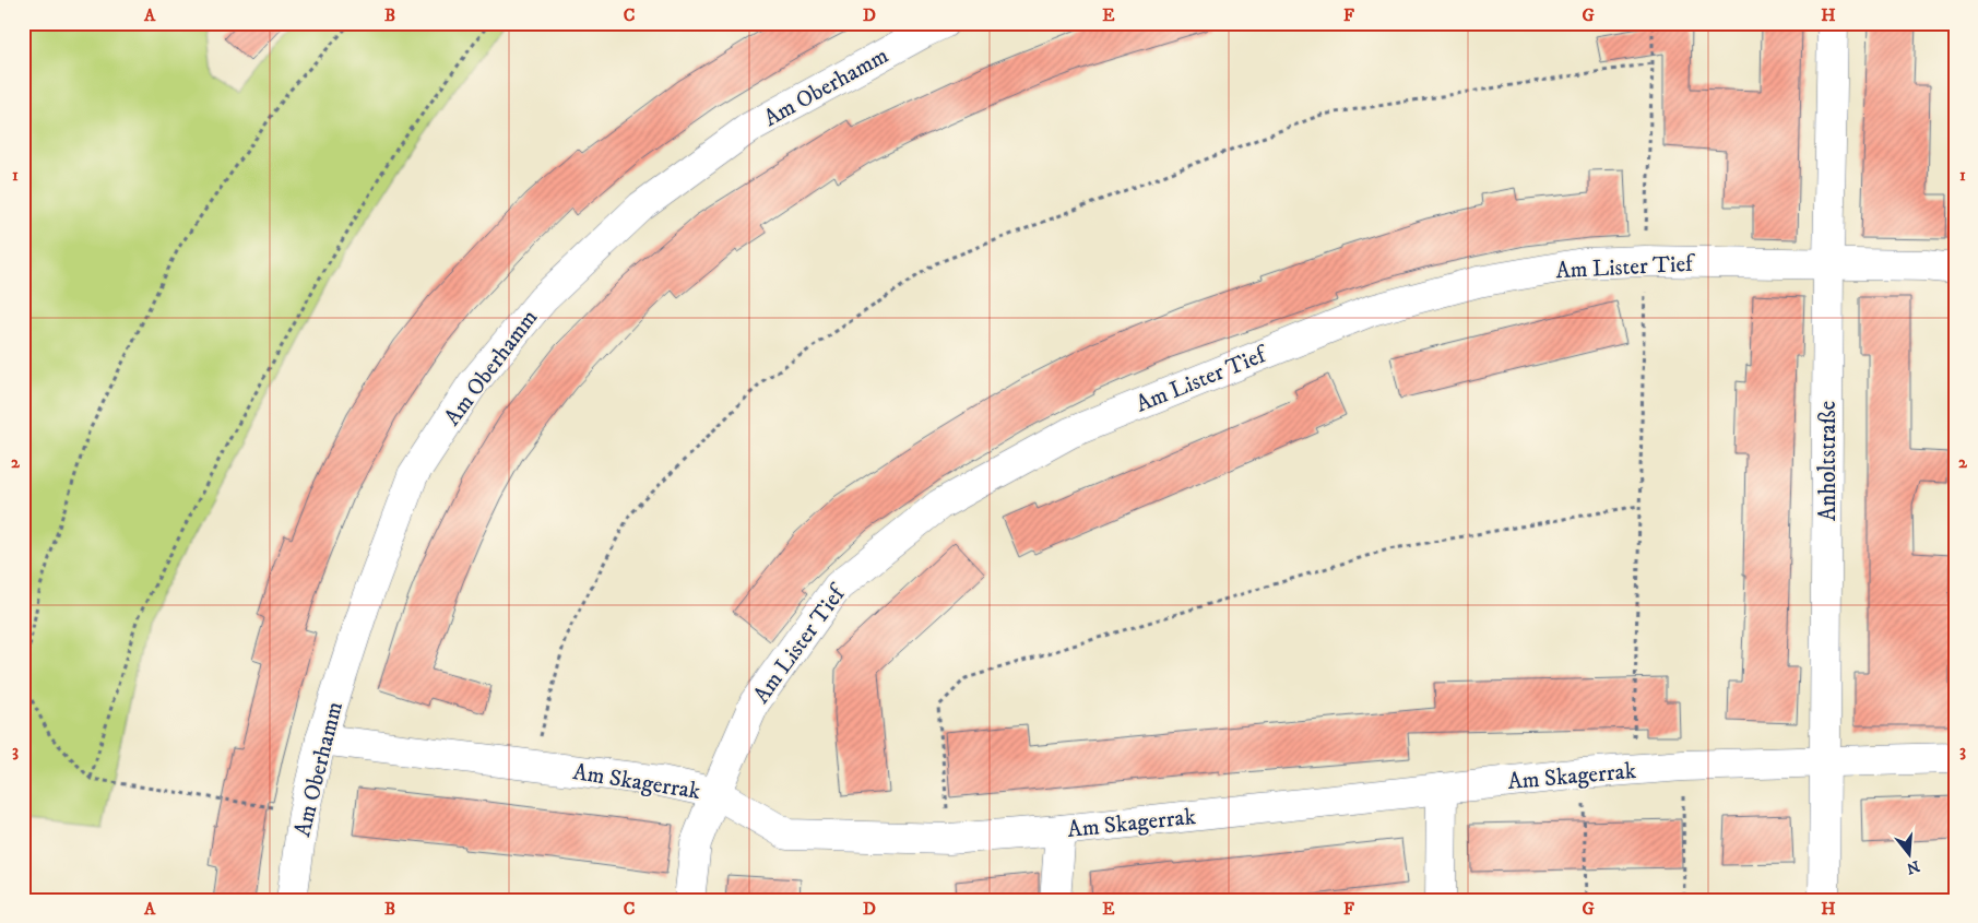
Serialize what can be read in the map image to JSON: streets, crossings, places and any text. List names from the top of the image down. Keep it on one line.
{"streets":{"street":["Am Oberhamm","Am Lister Tief","Anholtstraße","Am Skagerrak"]},"crossings":[["Am Oberhamm","Am Skagerrak"],["Am Lister Tief","Anholtstraße"],["Am Lister Tief","Am Skagerrak"],["Anholtstraße","Am Skagerrak"]],"north":"bottom","grid":{"columns":["A","B","C","D","E","F","G","H"],"rows":["1","2","3"]}}
